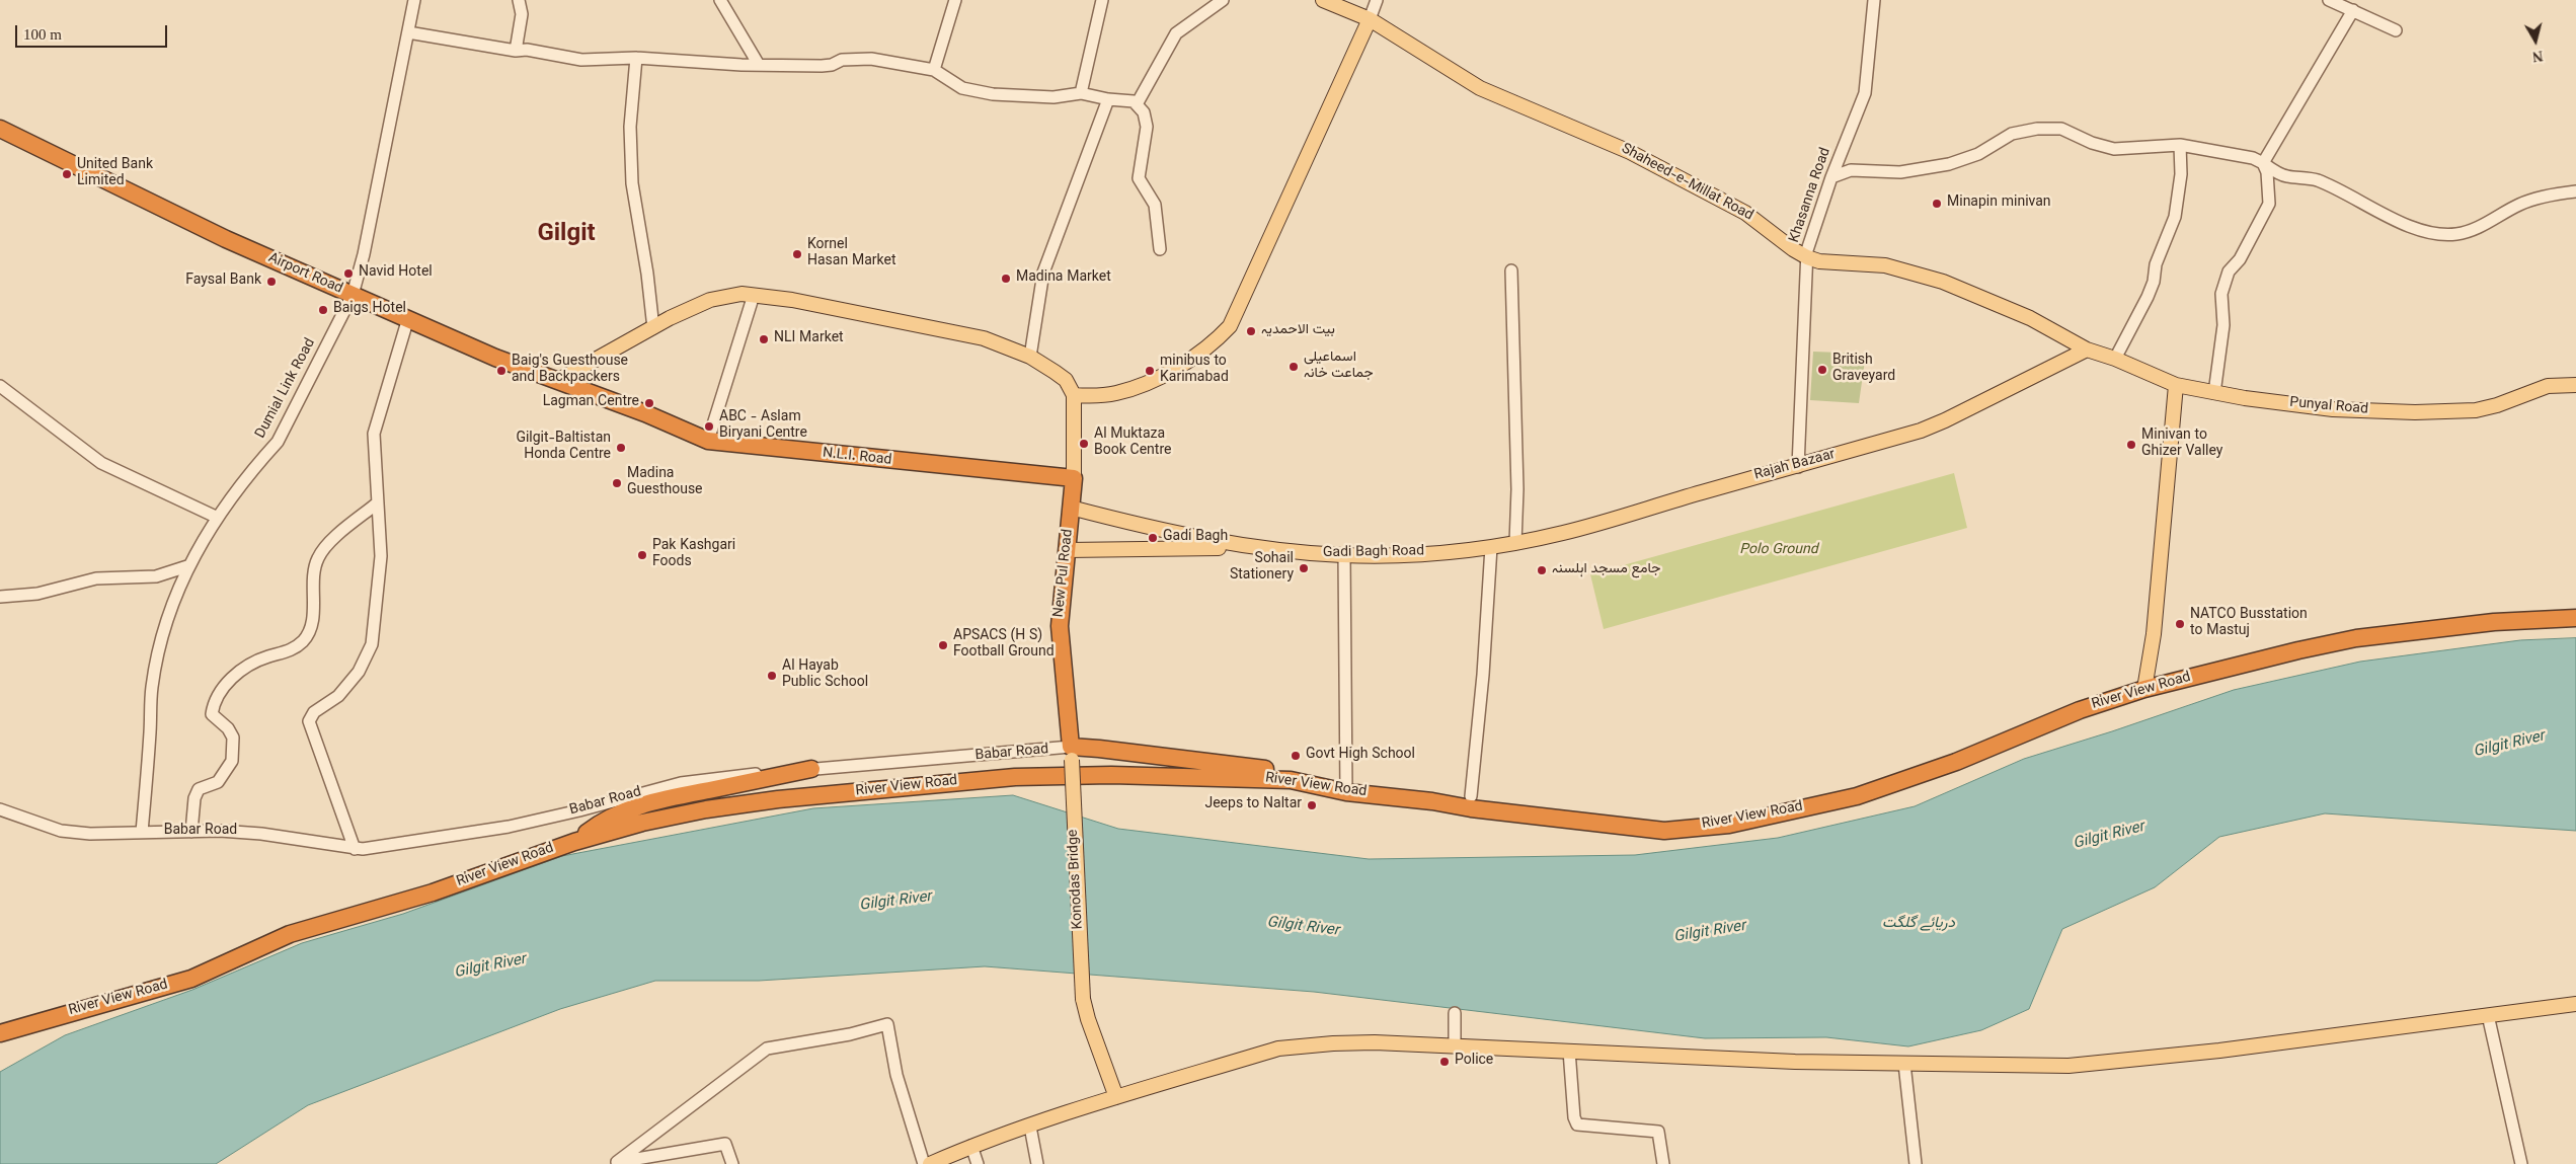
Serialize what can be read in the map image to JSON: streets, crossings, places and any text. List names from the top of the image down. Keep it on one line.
{"streets":{"highway":["Airport Road","N.L.I. Road","New Pul Road","River View Road"],"main road":["Shaheed-e-Millat Road","Punyal Road","Rajah Bazaar","Gadi Bagh Road","Konodas Bridge"],"street":["Khasanna Road","Dumial Link Road","Babar Road"]},"crossings":[["Shaheed-e-Millat Road","Khasanna Road"],["Shaheed-e-Millat Road","Punyal Road"],["Shaheed-e-Millat Road","Rajah Bazaar"],["Khasanna Road","Rajah Bazaar"],["Airport Road","Dumial Link Road"],["Airport Road","N.L.I. Road"],["Dumial Link Road","Babar Road"],["Punyal Road","Rajah Bazaar"],["Rajah Bazaar","Gadi Bagh Road"],["Gadi Bagh Road","New Pul Road"],["New Pul Road","Babar Road"],["New Pul Road","Konodas Bridge"],["Babar Road","Konodas Bridge"]],"districts":["Gilgit"],"water":["Gilgit River","دریائے گلگت"],"parks":["Polo Ground"],"places":["United Bank Limited","Minapin minivan","Kornel Hasan Market","Navid Hotel","Madina Market","Faysal Bank","Baigs Hotel","بیت الاحمدیہ","NLI Market","اسماعیلی جماعت خانہ","British Graveyard","Baig's Guesthouse and Backpackers","minibus to Karimabad","Lagman Centre","ABC - Aslam Biryani Centre","Al Muktaza Book Centre","Minivan to Ghizer Valley","Gilgit-Baltistan Honda Centre","Madina Guesthouse","Gadi Bagh","Pak Kashgari Foods","Sohail Stationery","جامع مسجد اہلسنہ","NATCO Busstation to Mastuj","APSACS (H S) Football Ground","Al Hayab Public School","Govt High School","Jeeps to Naltar","Police"],"scale_bar":"100 m","north":"bottom"}
